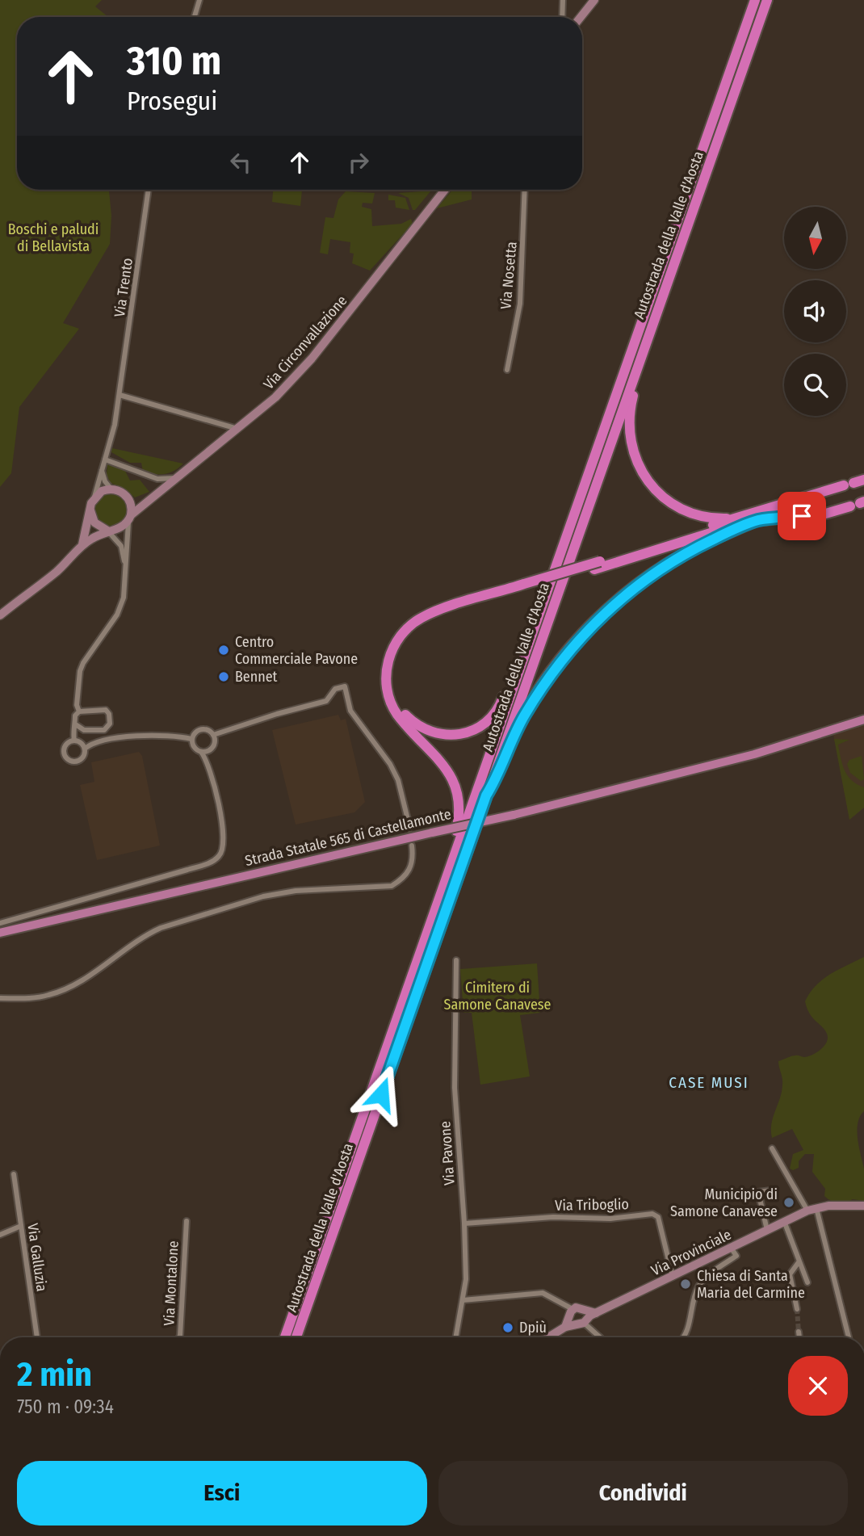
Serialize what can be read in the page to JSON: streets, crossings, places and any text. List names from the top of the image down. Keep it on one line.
{"streets":{"highway":["Autostrada della Valle d'Aosta"],"main road":["Via Circonvallazione","Strada Statale 565 di Castellamonte","Via Provinciale"],"street":["Via Nosetta","Via Trento","Via Pavone","Via Triboglio","Via Galluzia","Via Montalone"]},"crossings":[["Via Trento","Via Circonvallazione"],["Via Pavone","Via Triboglio"],["Via Triboglio","Via Provinciale"]],"districts":["CASE MUSI"],"parks":["Boschi e paludi di Bellavista","Cimitero di Samone Canavese"],"places":["Centro Commerciale Pavone","Bennet","Municipio di Samone Canavese","Chiesa di Santa Maria del Carmine","Dpiù"],"north":"bottom","page":{"turn":["310 m","Prosegui"],"heading":["2 min","750 m · 09:34"],"buttons":["Esci","Condividi"]}}
